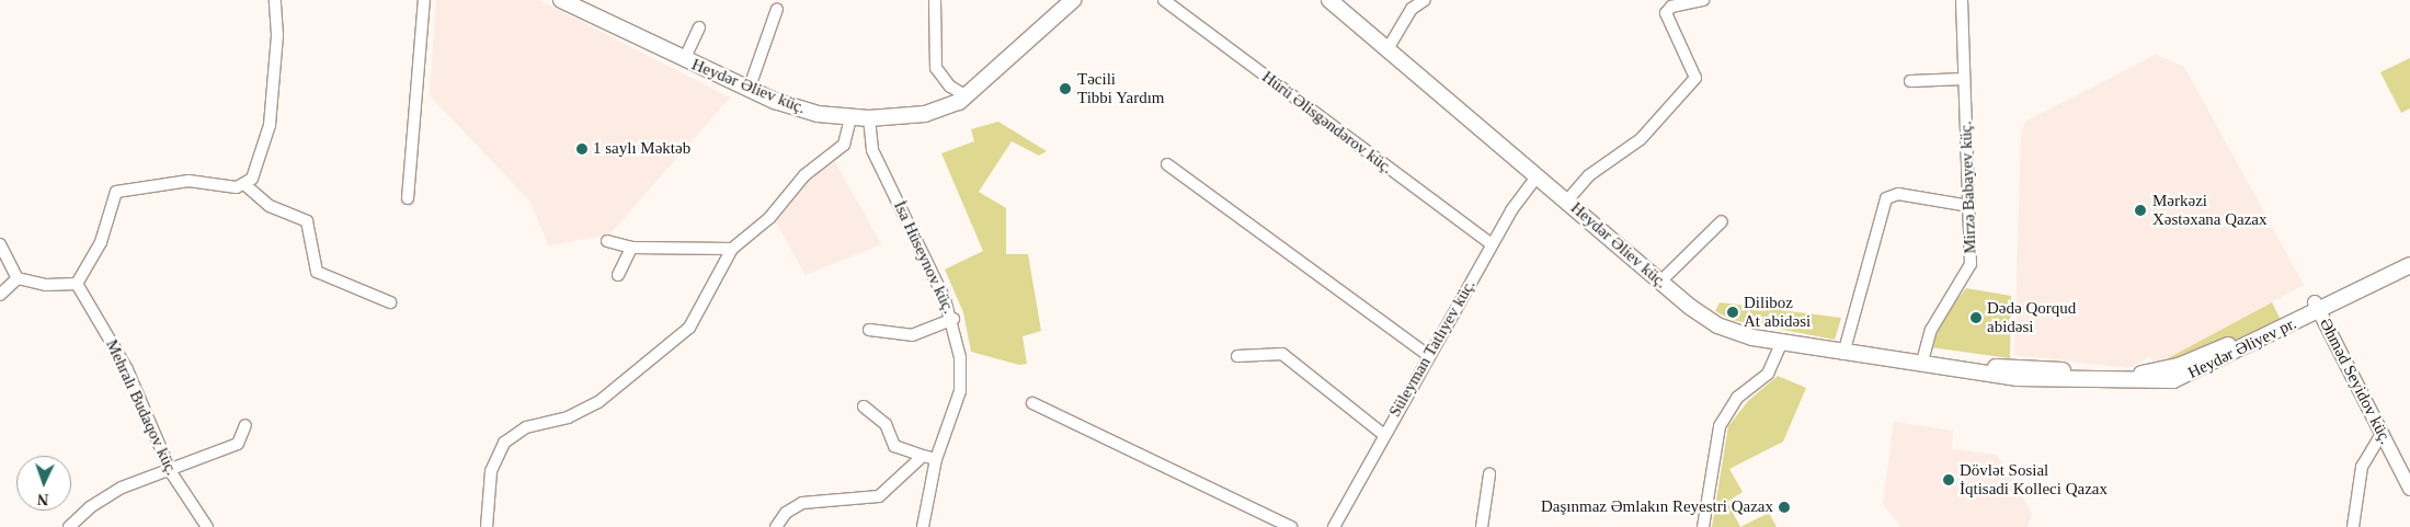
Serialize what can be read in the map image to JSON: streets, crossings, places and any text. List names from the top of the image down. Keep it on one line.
{"streets":{"main road":["Heydər Əliev küç."],"street":["Hürü Əlisgəndərov küç.","Mirzə Babayev küç.","İsa Hüseynov küç.","Süleyman Tatlıyev küç.","Əhməd Seyidov küç.","Mehralı Budaqov küç."]},"crossings":[["Heydər Əliev küç.","Mirzə Babayev küç."],["Heydər Əliev küç.","İsa Hüseynov küç."],["Heydər Əliev küç.","Süleyman Tatlıyev küç."],["Heydər Əliev küç.","Əhməd Seyidov küç."],["Hürü Əlisgəndərov küç.","Süleyman Tatlıyev küç."]],"places":["Təcili Tibbi Yardım","1 saylı Məktəb","Mərkəzi Xəstəxana Qazax","Diliboz At abidəsi","Dədə Qorqud abidəsi","Dövlət Sosial İqtisadi Kolleci Qazax","Daşınmaz Əmlakın Reyestri Qazax"],"north":"bottom"}
